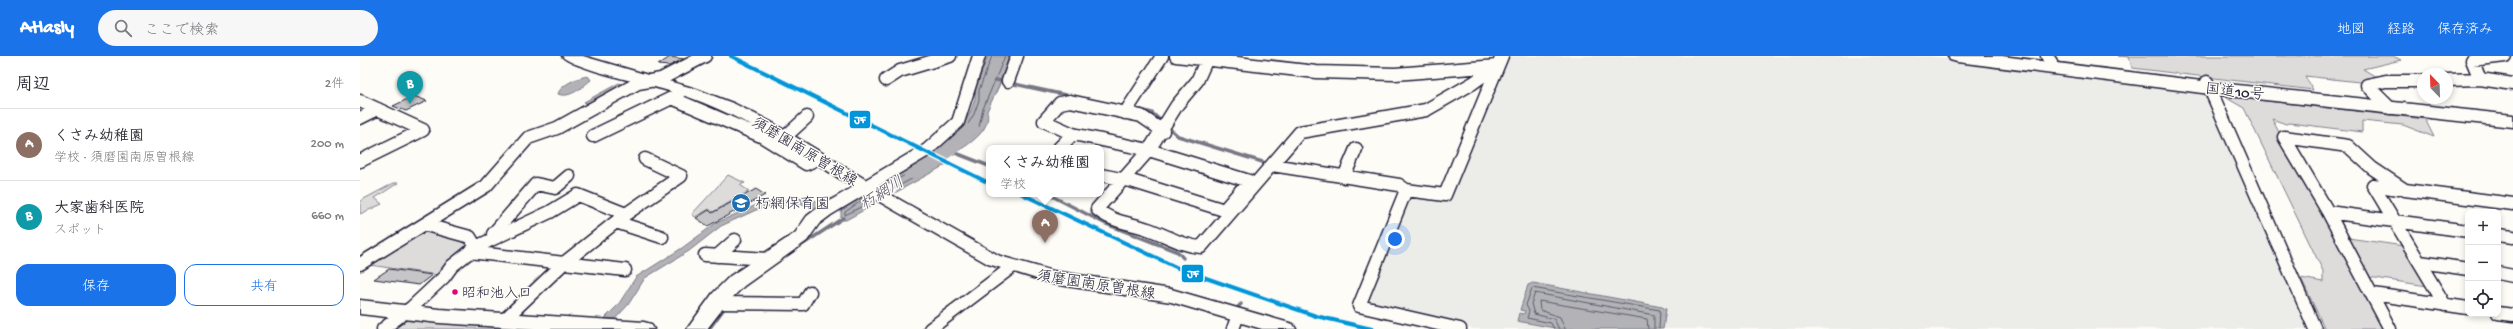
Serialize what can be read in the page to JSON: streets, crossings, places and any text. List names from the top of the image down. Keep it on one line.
{"streets":{"highway":["国道10号"],"main road":["須磨園南原曽根線"]},"water":["朽網川"],"places":{"school or university":["朽網保育園"],"other":["昭和池入口"]},"lines":["transit line JF"],"north":"top left","page":{"header":"Atlasly","search":"ここで検索","nav":["地図","経路","保存済み"],"heading":["周辺","2件"],"pins":["B","A"],"list":[{"mark":"A","name":"くさみ幼稚園","note":"学校 · 須磨園南原曽根線","value":"200 m"},{"mark":"B","name":"大家歯科医院","note":"スポット","value":"660 m"}],"popup":["くさみ幼稚園","学校"],"map_buttons":["+","−"],"buttons":["保存","共有"]}}
